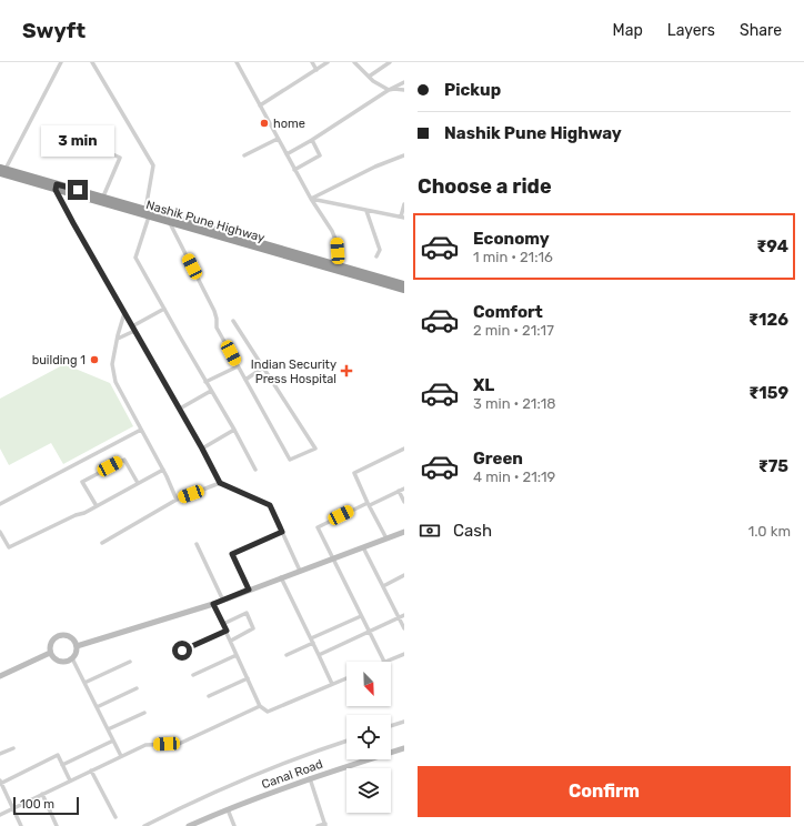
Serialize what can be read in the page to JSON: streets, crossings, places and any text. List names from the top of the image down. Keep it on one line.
{"streets":{"highway":["Nashik Pune Highway"],"street":["Canal Road"]},"places":{"other":["home","building 1"],"health":["Indian Security Press Hospital"]},"scale_bar":"100 m","north":"bottom right","page":{"header":"Swyft","nav":["Map","Layers","Share"],"banner":["Pickup","Nashik Pune Highway"],"bubble":"3 min","heading":"Choose a ride","list":[{"name":"Economy","note":"1 min · 21:16","value":"₹94"},{"name":"Comfort","note":"2 min · 21:17","value":"₹126"},{"name":"XL","note":"3 min · 21:18","value":"₹159"},{"name":"Green","note":"4 min · 21:19","value":"₹75"}],"pay":["Cash","1.0 km"],"buttons":"Confirm","scale":"100 m"}}
